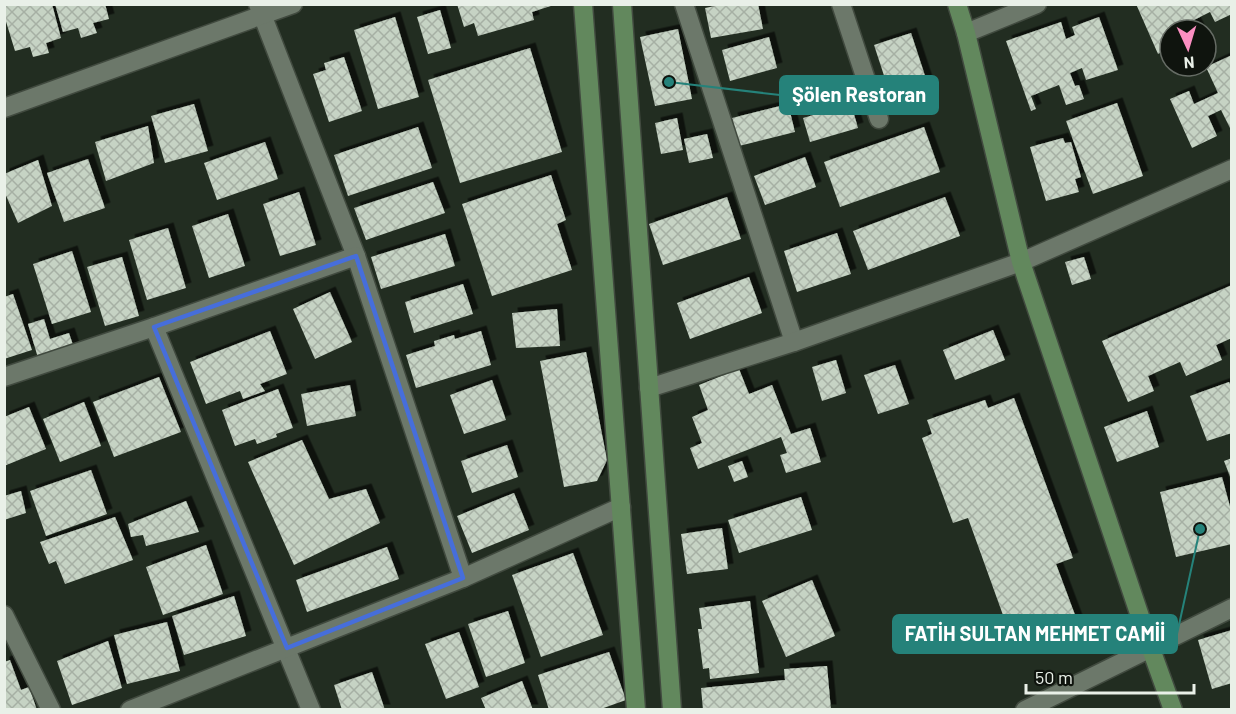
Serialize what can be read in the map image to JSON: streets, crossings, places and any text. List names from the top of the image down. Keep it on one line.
{"places":["Şölen Restoran","FATİH SULTAN MEHMET CAMİİ"],"scale_bar":"50 m","north":"bottom"}
